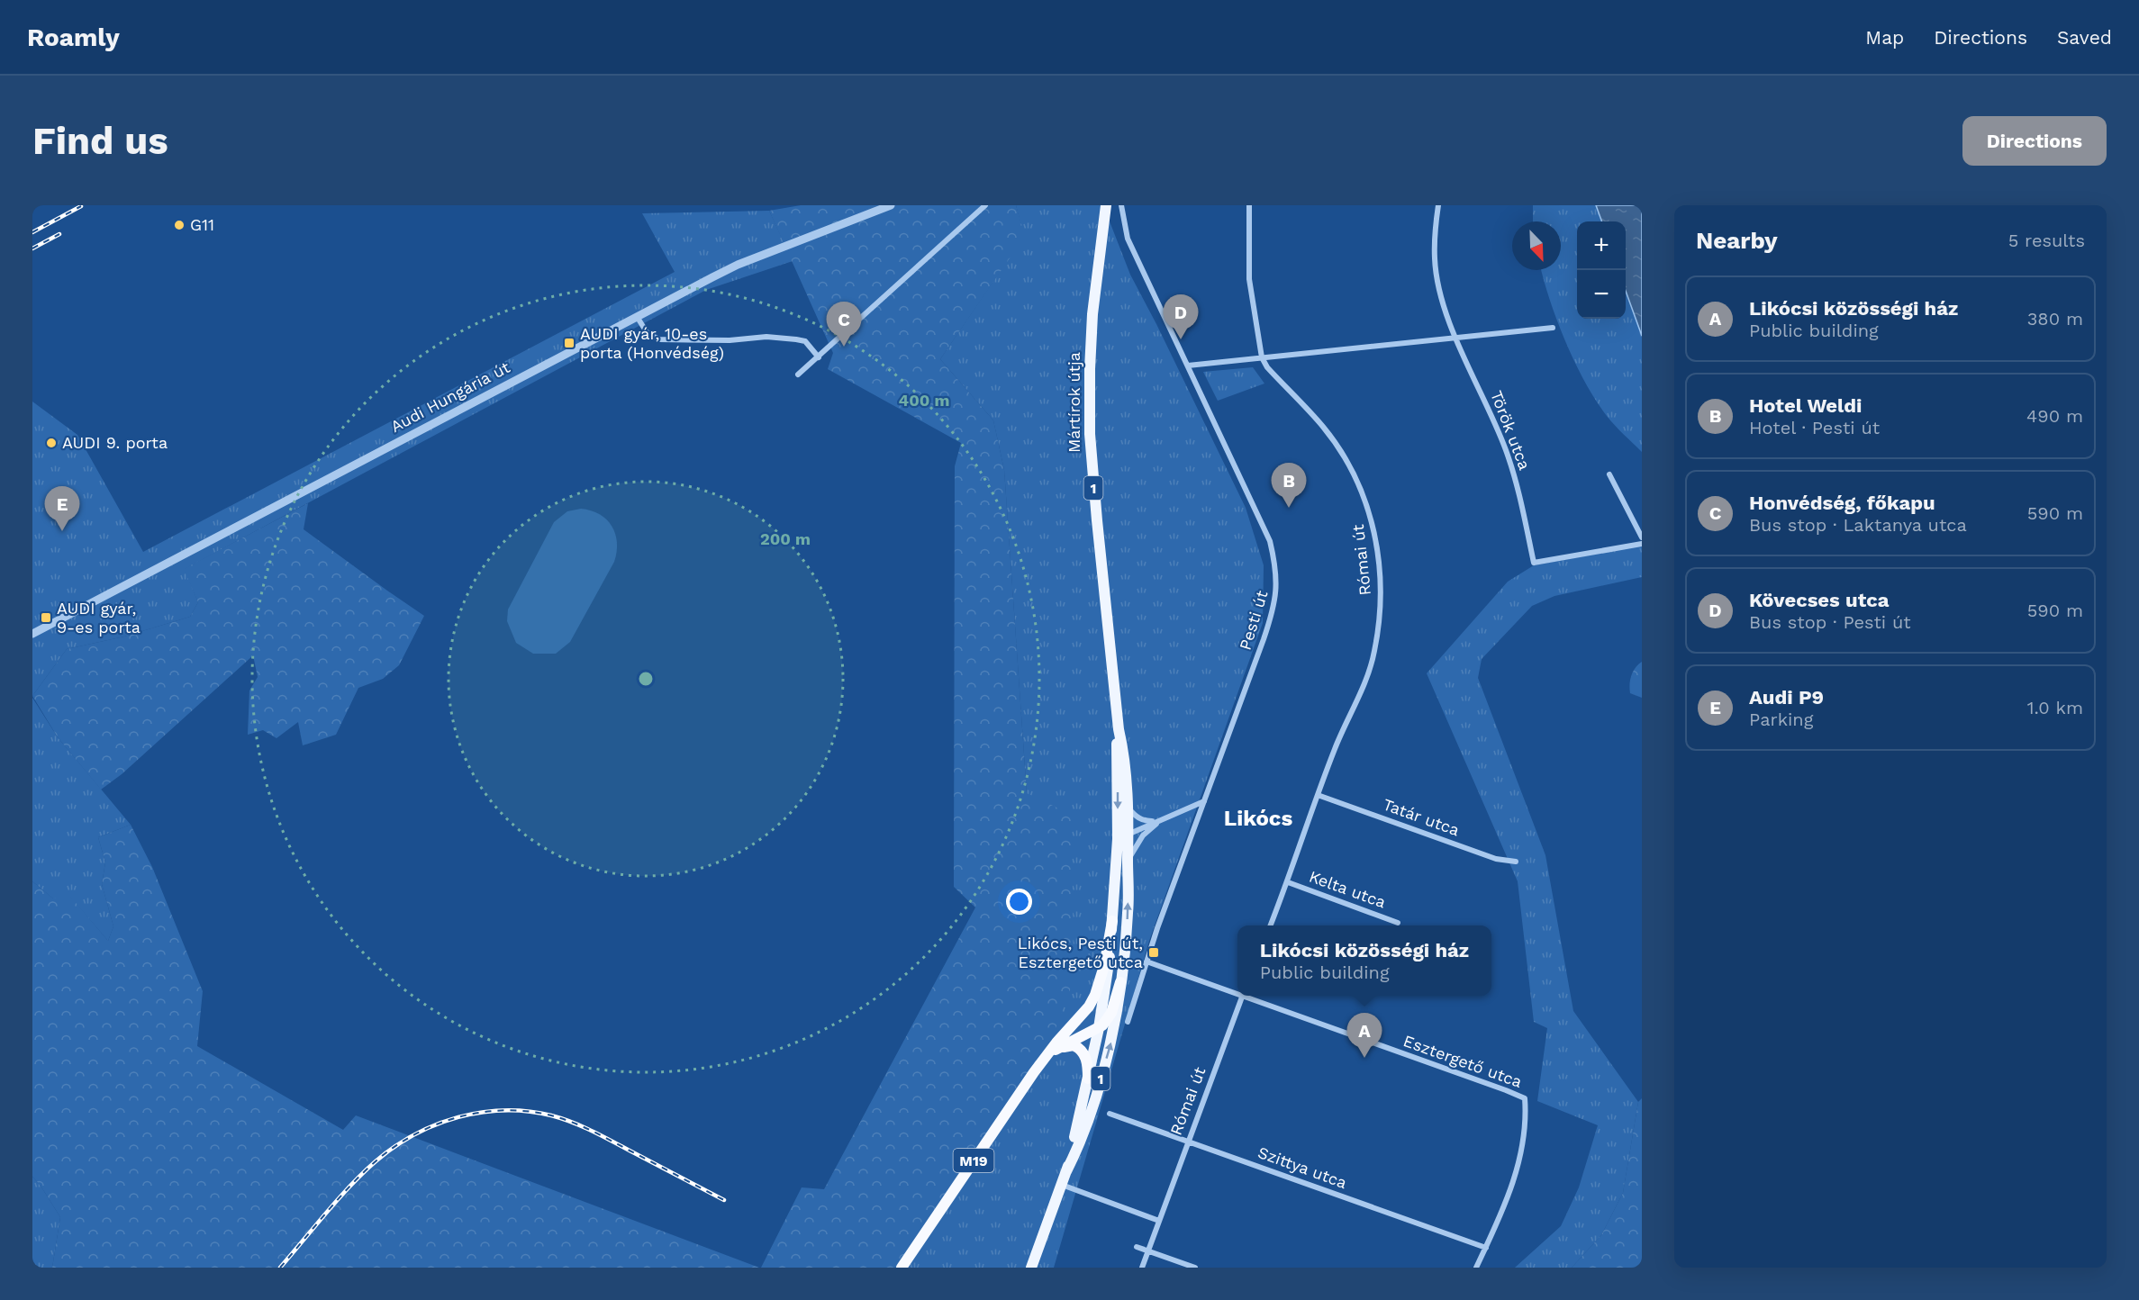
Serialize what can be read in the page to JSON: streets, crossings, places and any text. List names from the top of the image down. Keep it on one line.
{"streets":{"highway":["M19"],"main road":["Mártírok útja","1"],"street":["Audi Hungária út","Török utca","Római út","Pesti út","Tatár utca","Kelta utca","Esztergető utca","Szittya utca"]},"crossings":[["Mártírok útja","1"],["Római út","Tatár utca"],["Római út","Kelta utca"],["Római út","Szittya utca"],["Pesti út","Esztergető utca"],["Esztergető utca","Szittya utca"]],"districts":["Likócs"],"places":{"other":["G11","AUDI 9. porta"],"transit":["AUDI gyár, 10-es porta (Honvédség)","AUDI gyár, 9-es porta","Likócs, Pesti út, Esztergető utca"]},"north":"bottom right","page":{"header":"Roamly","nav":["Map","Directions","Saved"],"buttons":"Directions","title":"Find us","heading":["Nearby","5 results"],"map_buttons":["+","−"],"list":[{"mark":"A","name":"Likócsi közösségi ház","note":"Public building","value":"380 m"},{"mark":"B","name":"Hotel Weldi","note":"Hotel · Pesti út","value":"490 m"},{"mark":"C","name":"Honvédség, főkapu","note":"Bus stop · Laktanya utca","value":"590 m"},{"mark":"D","name":"Kövecses utca","note":"Bus stop · Pesti út","value":"590 m"},{"mark":"E","name":"Audi P9","note":"Parking","value":"1.0 km"}],"pins":["D","C","B","E","A"],"popup":["Likócsi közösségi ház","Public building"]},"rings":["400 m","200 m"]}
